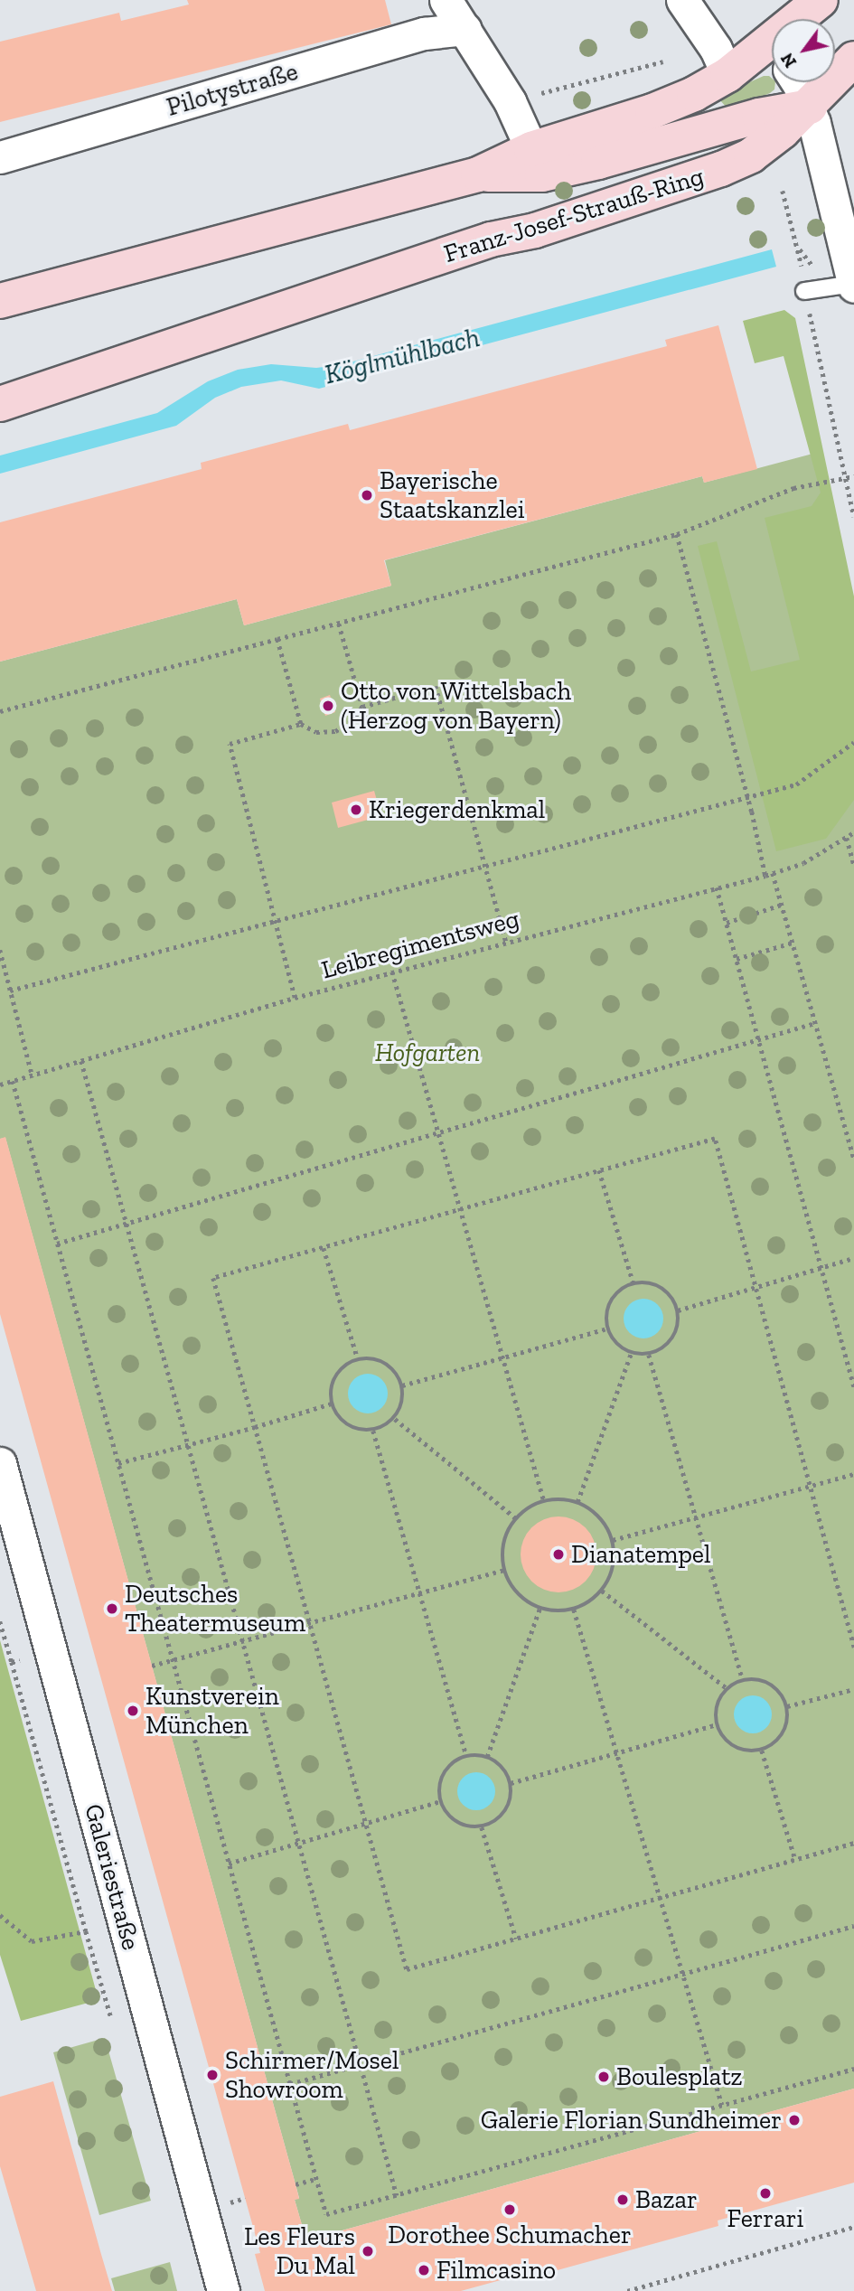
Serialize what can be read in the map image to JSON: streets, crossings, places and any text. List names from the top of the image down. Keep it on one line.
{"streets":{"main road":["Franz-Josef-Strauß-Ring"],"street":["Pilotystraße","Galeriestraße"],"path":["Leibregimentsweg"]},"water":["Köglmühlbach"],"parks":["Hofgarten"],"places":["Bayerische Staatskanzlei","Otto von Wittelsbach (Herzog von Bayern)","Kriegerdenkmal","Dianatempel","Deutsches Theatermuseum","Kunstverein München","Schirmer/Mosel Showroom","Boulesplatz","Galerie Florian Sundheimer","Ferrari","Bazar","Dorothee Schumacher","Les Fleurs Du Mal","Filmcasino"],"north":"bottom left"}
